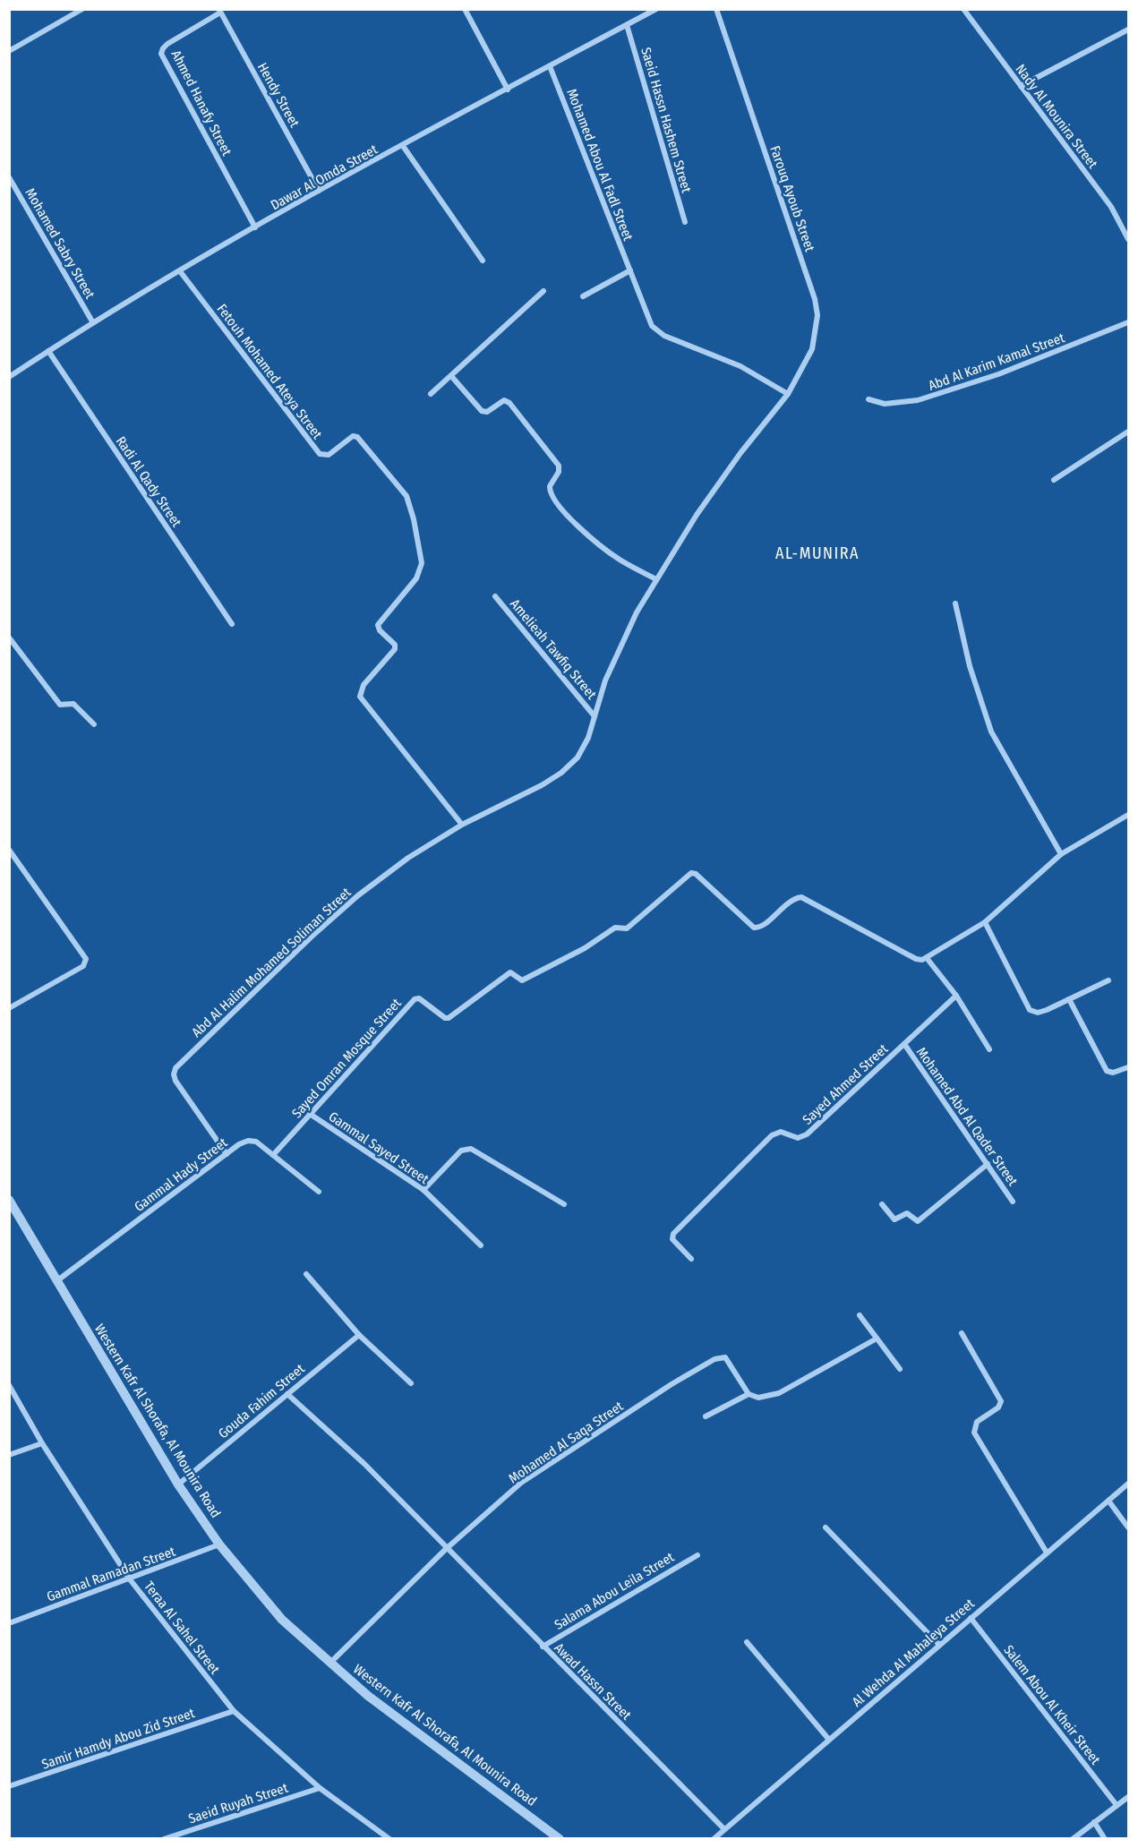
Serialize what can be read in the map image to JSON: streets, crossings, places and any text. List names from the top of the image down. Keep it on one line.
{"streets":{"street":["Hendy Street","Ahmed Hanafy Street","Nady Al Mounira Street","Saeid Hassn Hashem Street","Mohamed Abou Al Fadl Street","Dawar Al Omda Street","Farouq Ayoub Street","Mohamed Sabry Street","Abd Al Karim Kamal Street","Fetouh Mohamed Ateya Street","Radi Al Qady Street","Amelieah Tawfiq Street","Abd Al Halim Mohamed Soliman Street","Sayed Omran Mosque Street","Sayed Ahmed Street","Mohamed Abd Al Qader Street","Gammal Sayed Street","Gammal Hady Street","Gouda Fahim Street","Western Kafr Al Shorafa, Al Mounira Road","Mohamed Al Saqa Street","Gammal Ramadan Street","Salama Abou Leila Street","Teraa Al Sahel Street","Al Wehda Al Mahaleya Street","Awad Hassn Street","Salem Abou Al Kheir Street","Samir Hamdy Abou Zid Street","Saeid Ruyah Street"]},"crossings":[["Hendy Street","Ahmed Hanafy Street"],["Hendy Street","Dawar Al Omda Street"],["Ahmed Hanafy Street","Dawar Al Omda Street"],["Saeid Hassn Hashem Street","Dawar Al Omda Street"],["Mohamed Abou Al Fadl Street","Dawar Al Omda Street"],["Mohamed Abou Al Fadl Street","Farouq Ayoub Street"],["Mohamed Abou Al Fadl Street","Abd Al Halim Mohamed Soliman Street"],["Dawar Al Omda Street","Mohamed Sabry Street"],["Dawar Al Omda Street","Fetouh Mohamed Ateya Street"],["Dawar Al Omda Street","Radi Al Qady Street"],["Farouq Ayoub Street","Abd Al Halim Mohamed Soliman Street"],["Fetouh Mohamed Ateya Street","Abd Al Halim Mohamed Soliman Street"],["Amelieah Tawfiq Street","Abd Al Halim Mohamed Soliman Street"],["Abd Al Halim Mohamed Soliman Street","Gammal Hady Street"],["Sayed Omran Mosque Street","Gammal Sayed Street"],["Sayed Omran Mosque Street","Gammal Hady Street"],["Sayed Ahmed Street","Mohamed Abd Al Qader Street"],["Gammal Hady Street","Western Kafr Al Shorafa, Al Mounira Road"],["Gouda Fahim Street","Western Kafr Al Shorafa, Al Mounira Road"],["Gouda Fahim Street","Awad Hassn Street"],["Western Kafr Al Shorafa, Al Mounira Road","Mohamed Al Saqa Street"],["Western Kafr Al Shorafa, Al Mounira Road","Gammal Ramadan Street"],["Mohamed Al Saqa Street","Awad Hassn Street"],["Gammal Ramadan Street","Teraa Al Sahel Street"],["Salama Abou Leila Street","Awad Hassn Street"],["Teraa Al Sahel Street","Samir Hamdy Abou Zid Street"],["Teraa Al Sahel Street","Saeid Ruyah Street"],["Al Wehda Al Mahaleya Street","Awad Hassn Street"],["Al Wehda Al Mahaleya Street","Salem Abou Al Kheir Street"]],"districts":["AL-MUNIRA"]}
